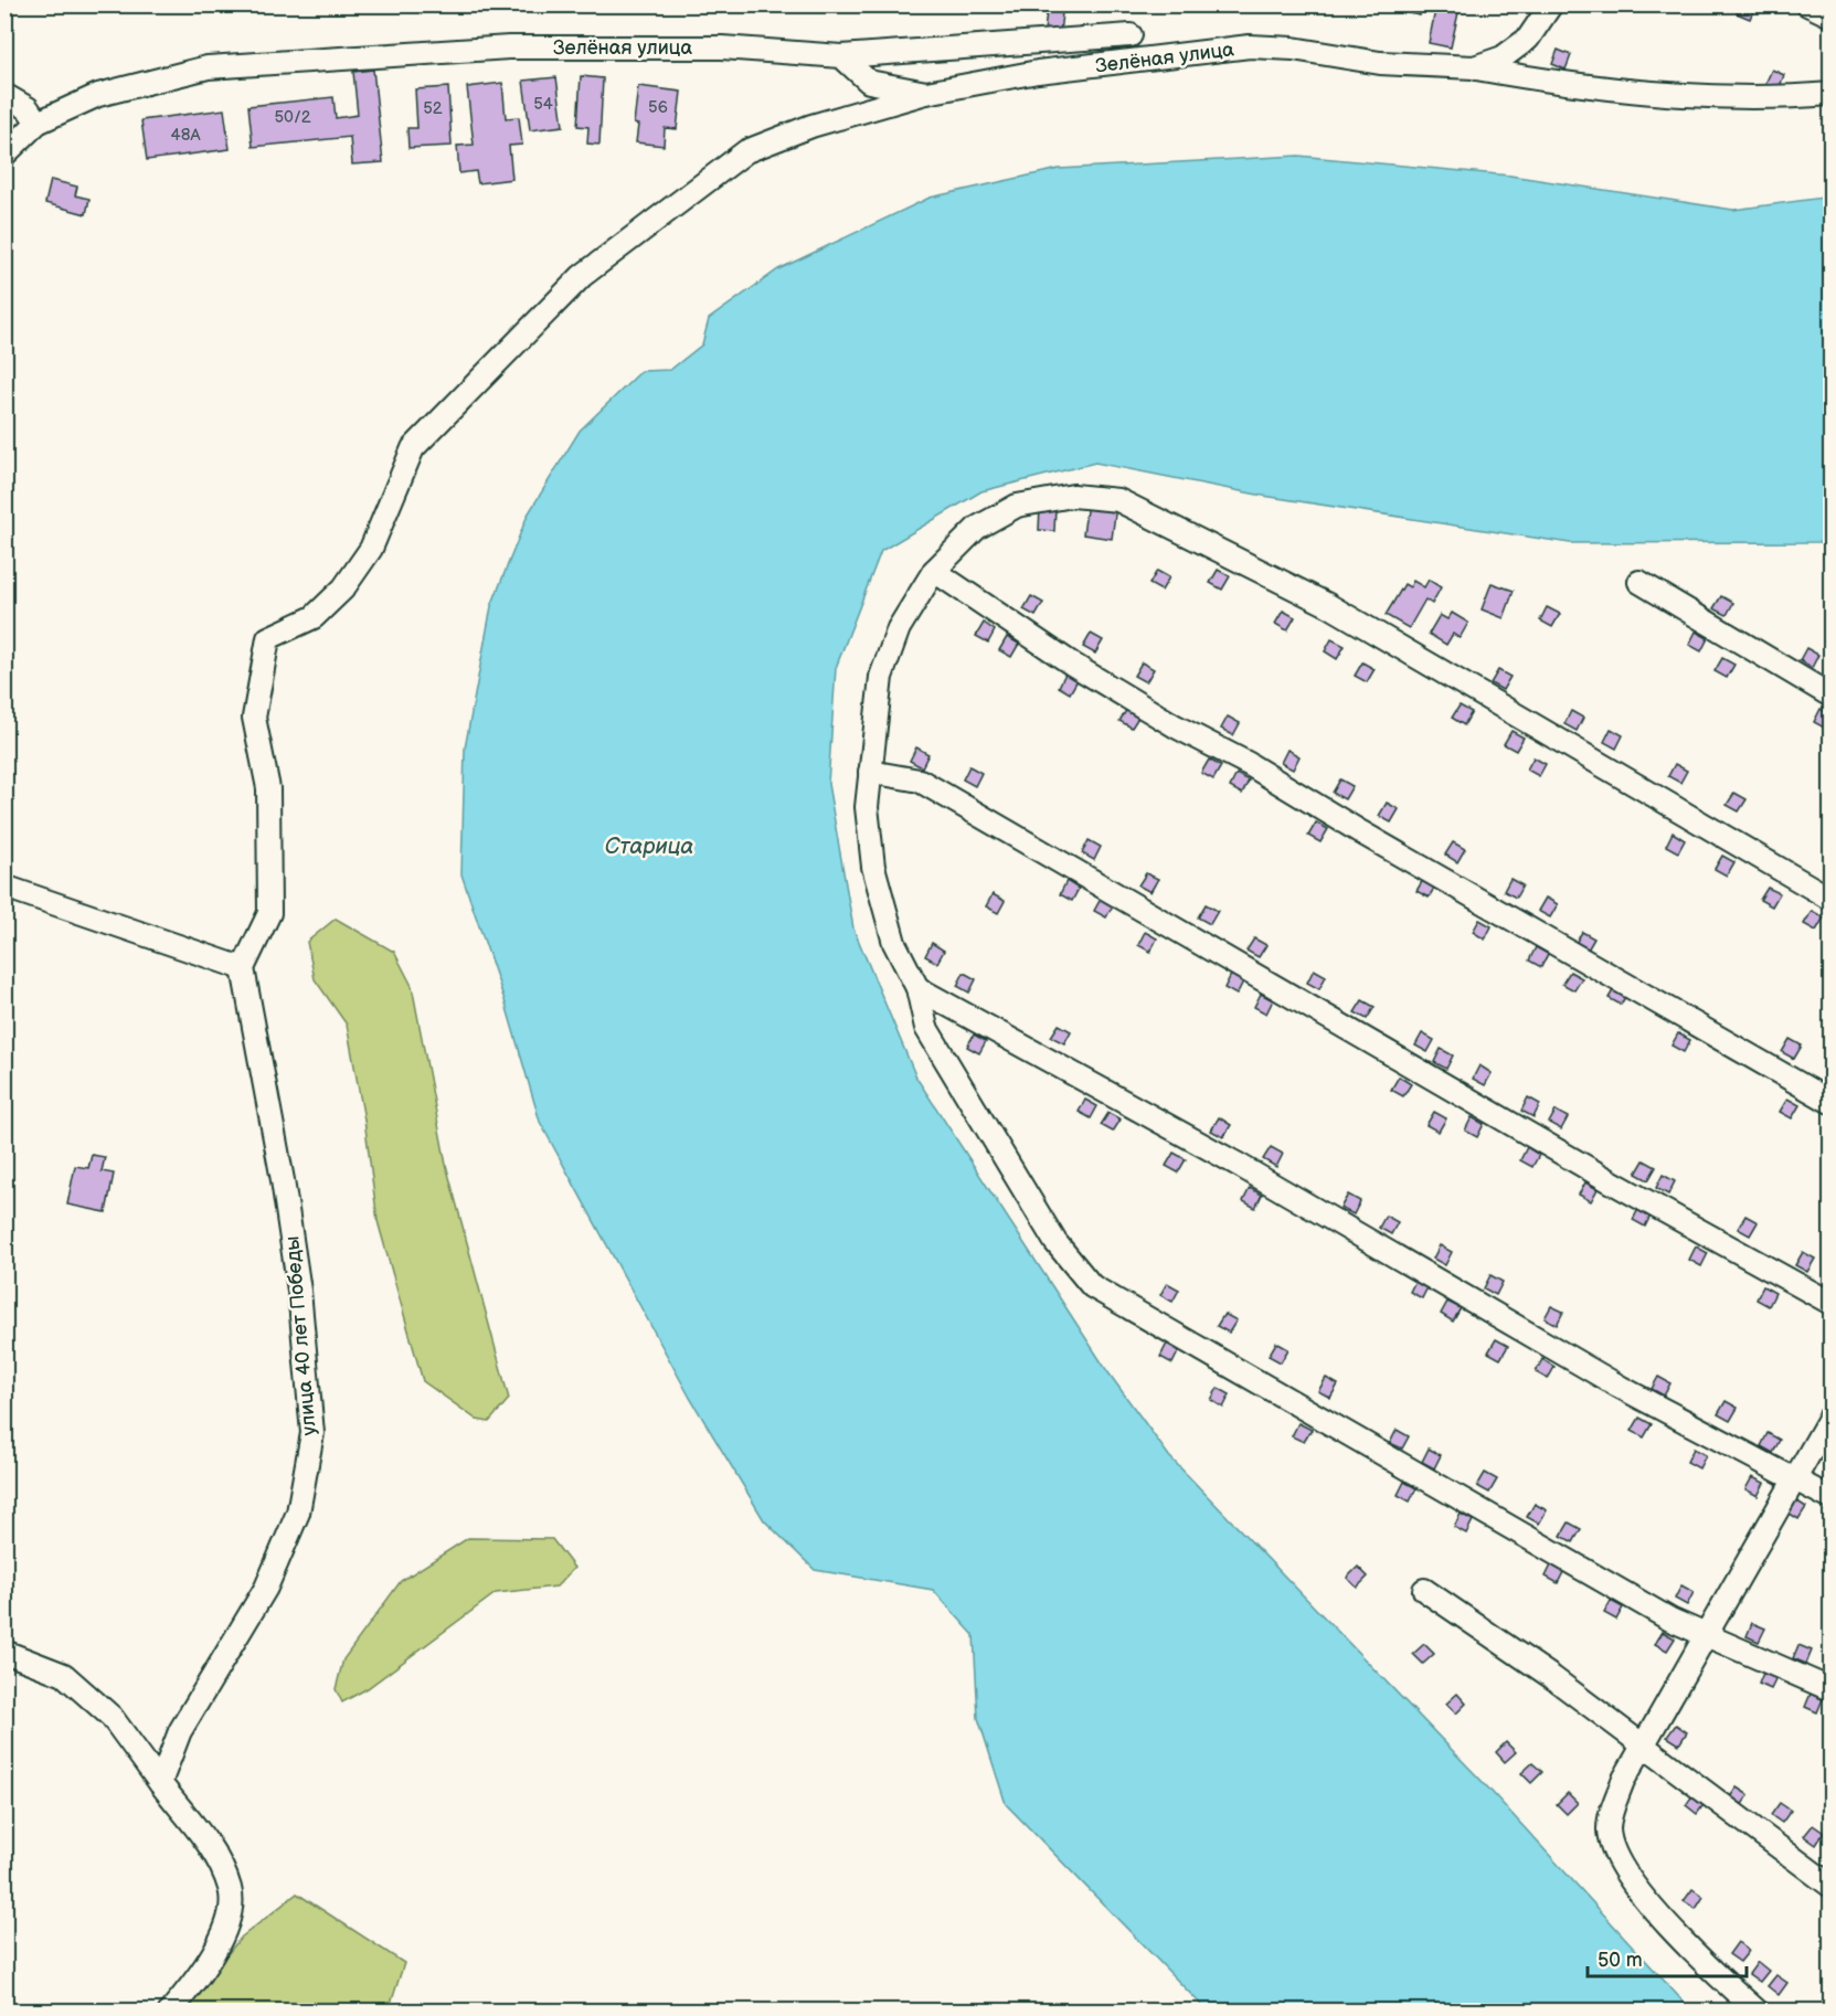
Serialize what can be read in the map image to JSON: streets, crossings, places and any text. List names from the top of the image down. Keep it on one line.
{"streets":{"street":["Зелёная улица","улица 40 лет Победы"]},"water":["Старица"],"house_numbers":["54","56","52","50/2","48А"],"scale_bar":"50 m"}
